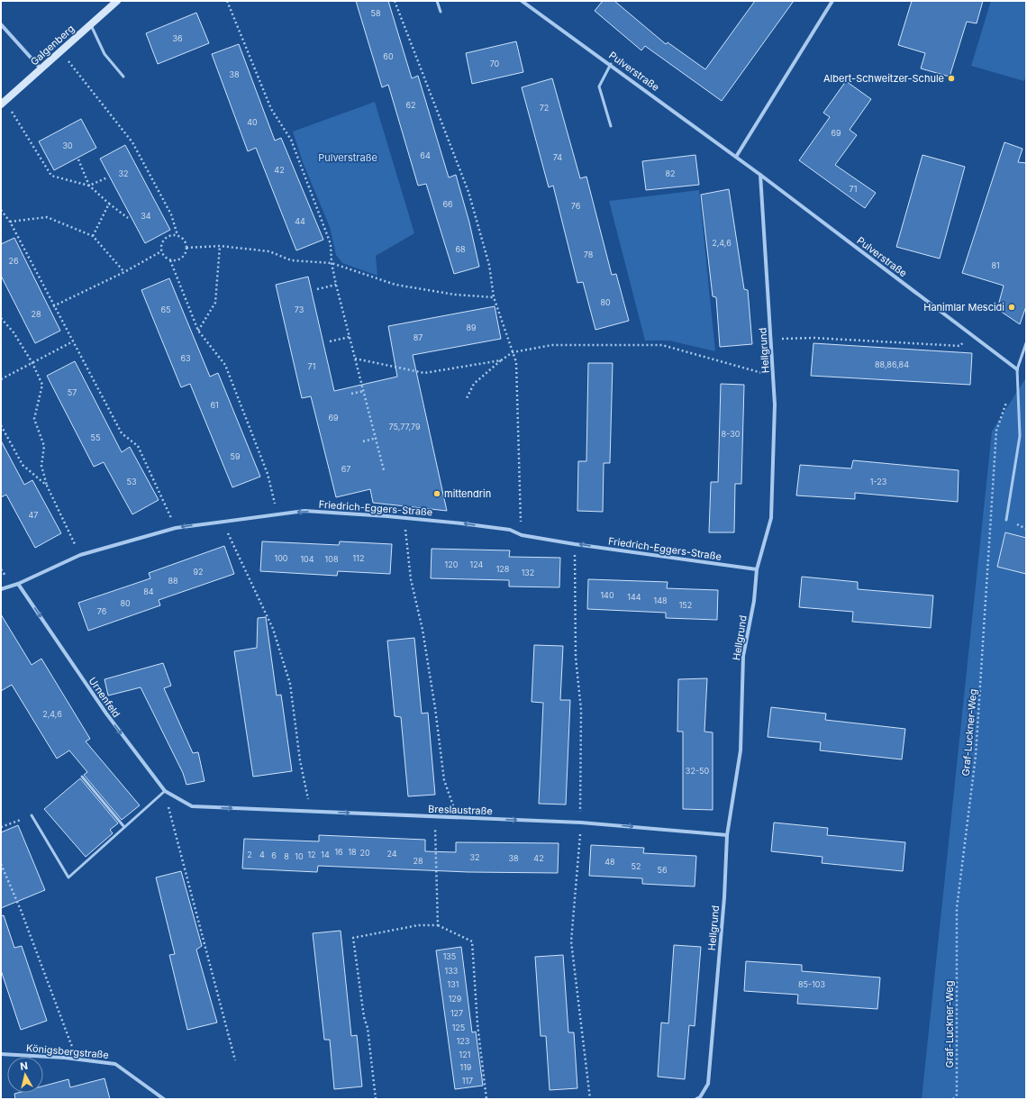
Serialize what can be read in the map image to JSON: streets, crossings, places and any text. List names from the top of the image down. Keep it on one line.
{"streets":{"street":["Galgenberg","Pulverstraße","Hellgrund","Friedrich-Eggers-Straße","Urnenfeld","Breslaustraße","Königsbergstraße"],"path":["Graf-Luckner-Weg"]},"crossings":[["Pulverstraße","Hellgrund"],["Hellgrund","Friedrich-Eggers-Straße"],["Hellgrund","Breslaustraße"],["Friedrich-Eggers-Straße","Urnenfeld"],["Urnenfeld","Breslaustraße"]],"one_way":["Friedrich-Eggers-Straße","Urnenfeld","Breslaustraße"],"parks":["Pulverstraße"],"places":["Albert-Schweitzer-Schule","Hanimlar Mescidi","mittendrin"],"house_numbers":["58","36","60","70","38","62","72","40","69","30","64","74","42","32","82","71","66","76","34","44","2,4,6","68","78","26","81","80","65","73","28","89","87","63","88,86,84","71","57","61","69","75,77,79","8-30","55","59","67","53","1-23","47","100","112","104","108","120","124","128","92","132","88","84","140","144","148","80","152","76","2,4,6","32-50","16","18","20","24","2","4","12","14","6","8","10","32","38","42","28","48","52","56","135","133","131","85-103","129","127","125","123","121","119","117"],"north":"top"}
